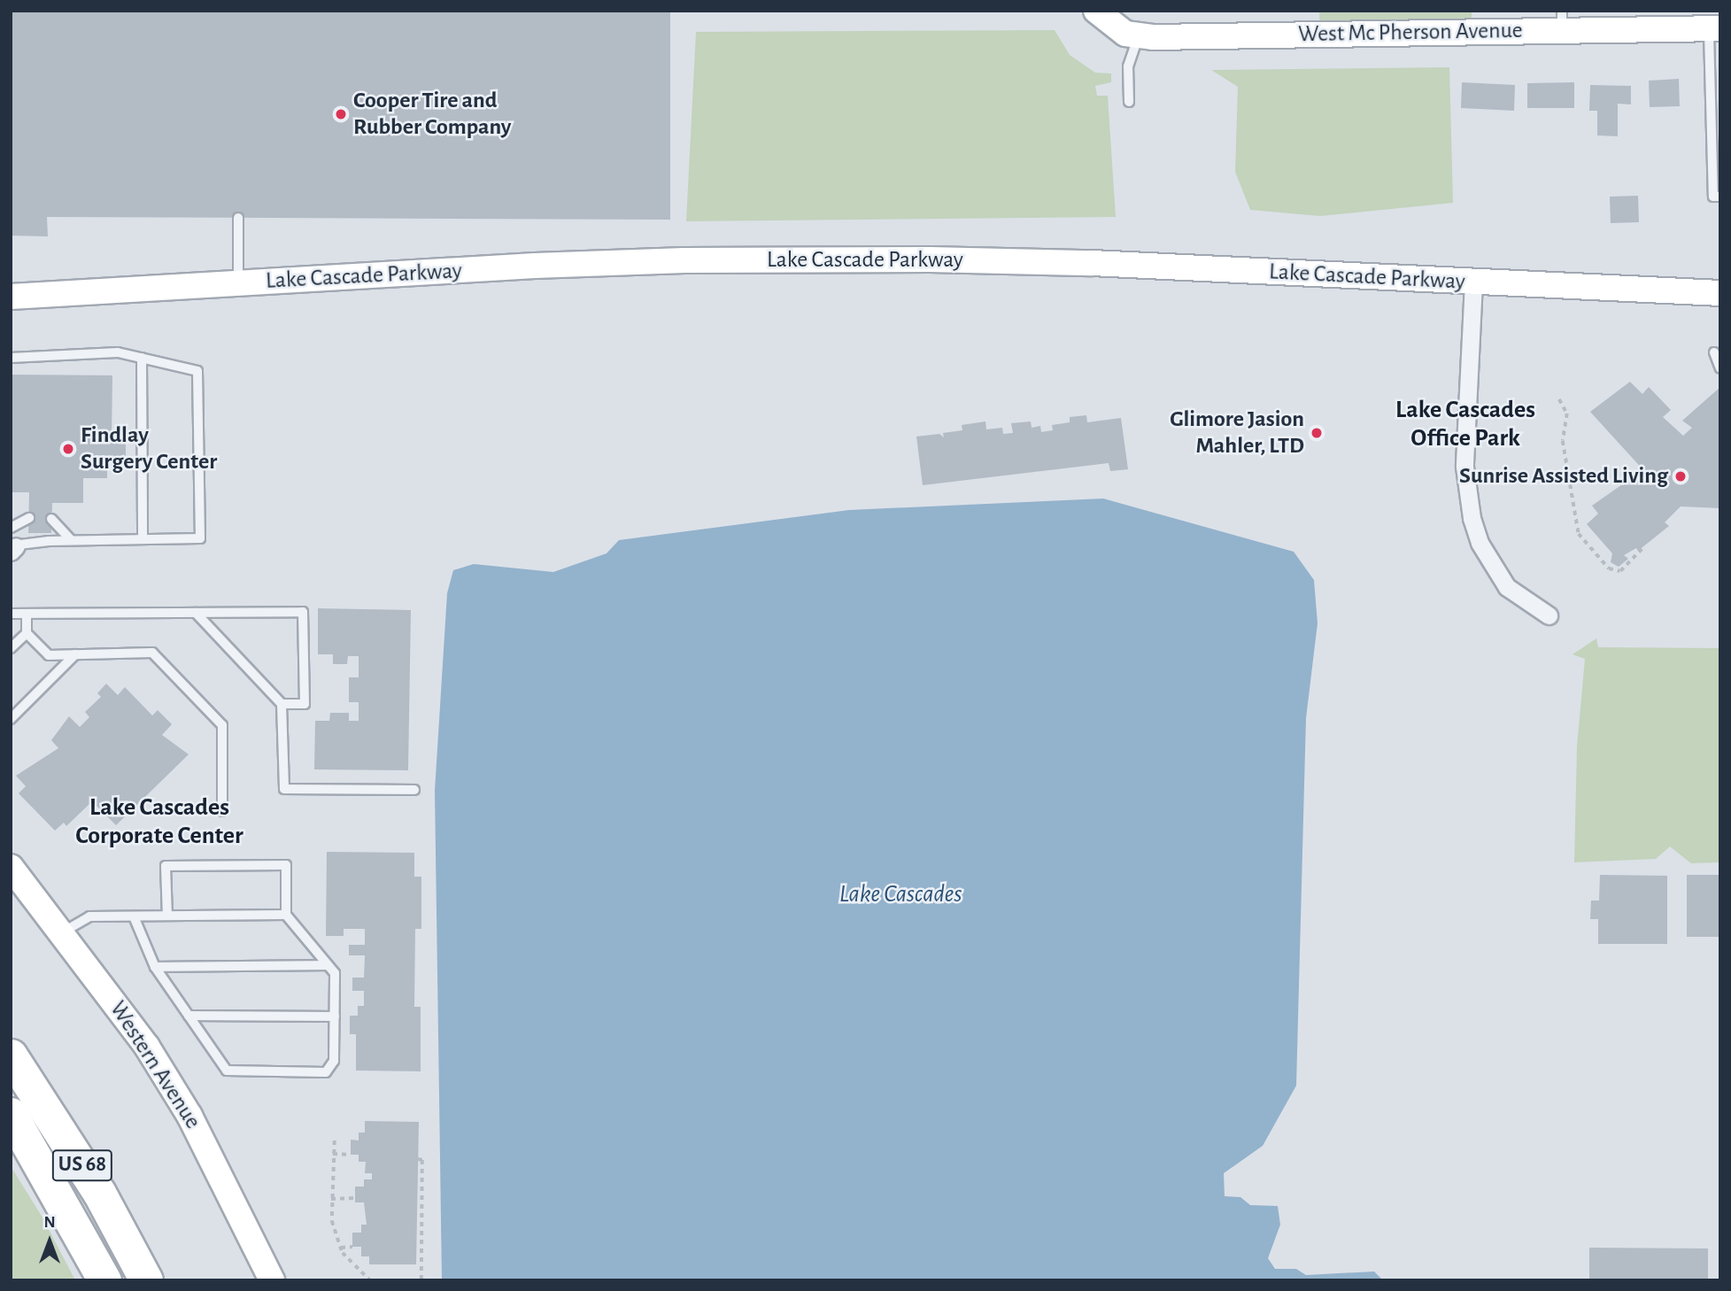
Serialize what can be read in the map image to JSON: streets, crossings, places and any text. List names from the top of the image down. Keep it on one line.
{"streets":{"highway":["US 68"],"street":["West Mc Pherson Avenue","Lake Cascade Parkway","Western Avenue"]},"districts":["Lake Cascades Office Park","Lake Cascades Corporate Center"],"water":["Lake Cascades"],"places":["Cooper Tire and Rubber Company","Glimore Jasion Mahler, LTD","Findlay Surgery Center","Sunrise Assisted Living"],"north":"top"}
